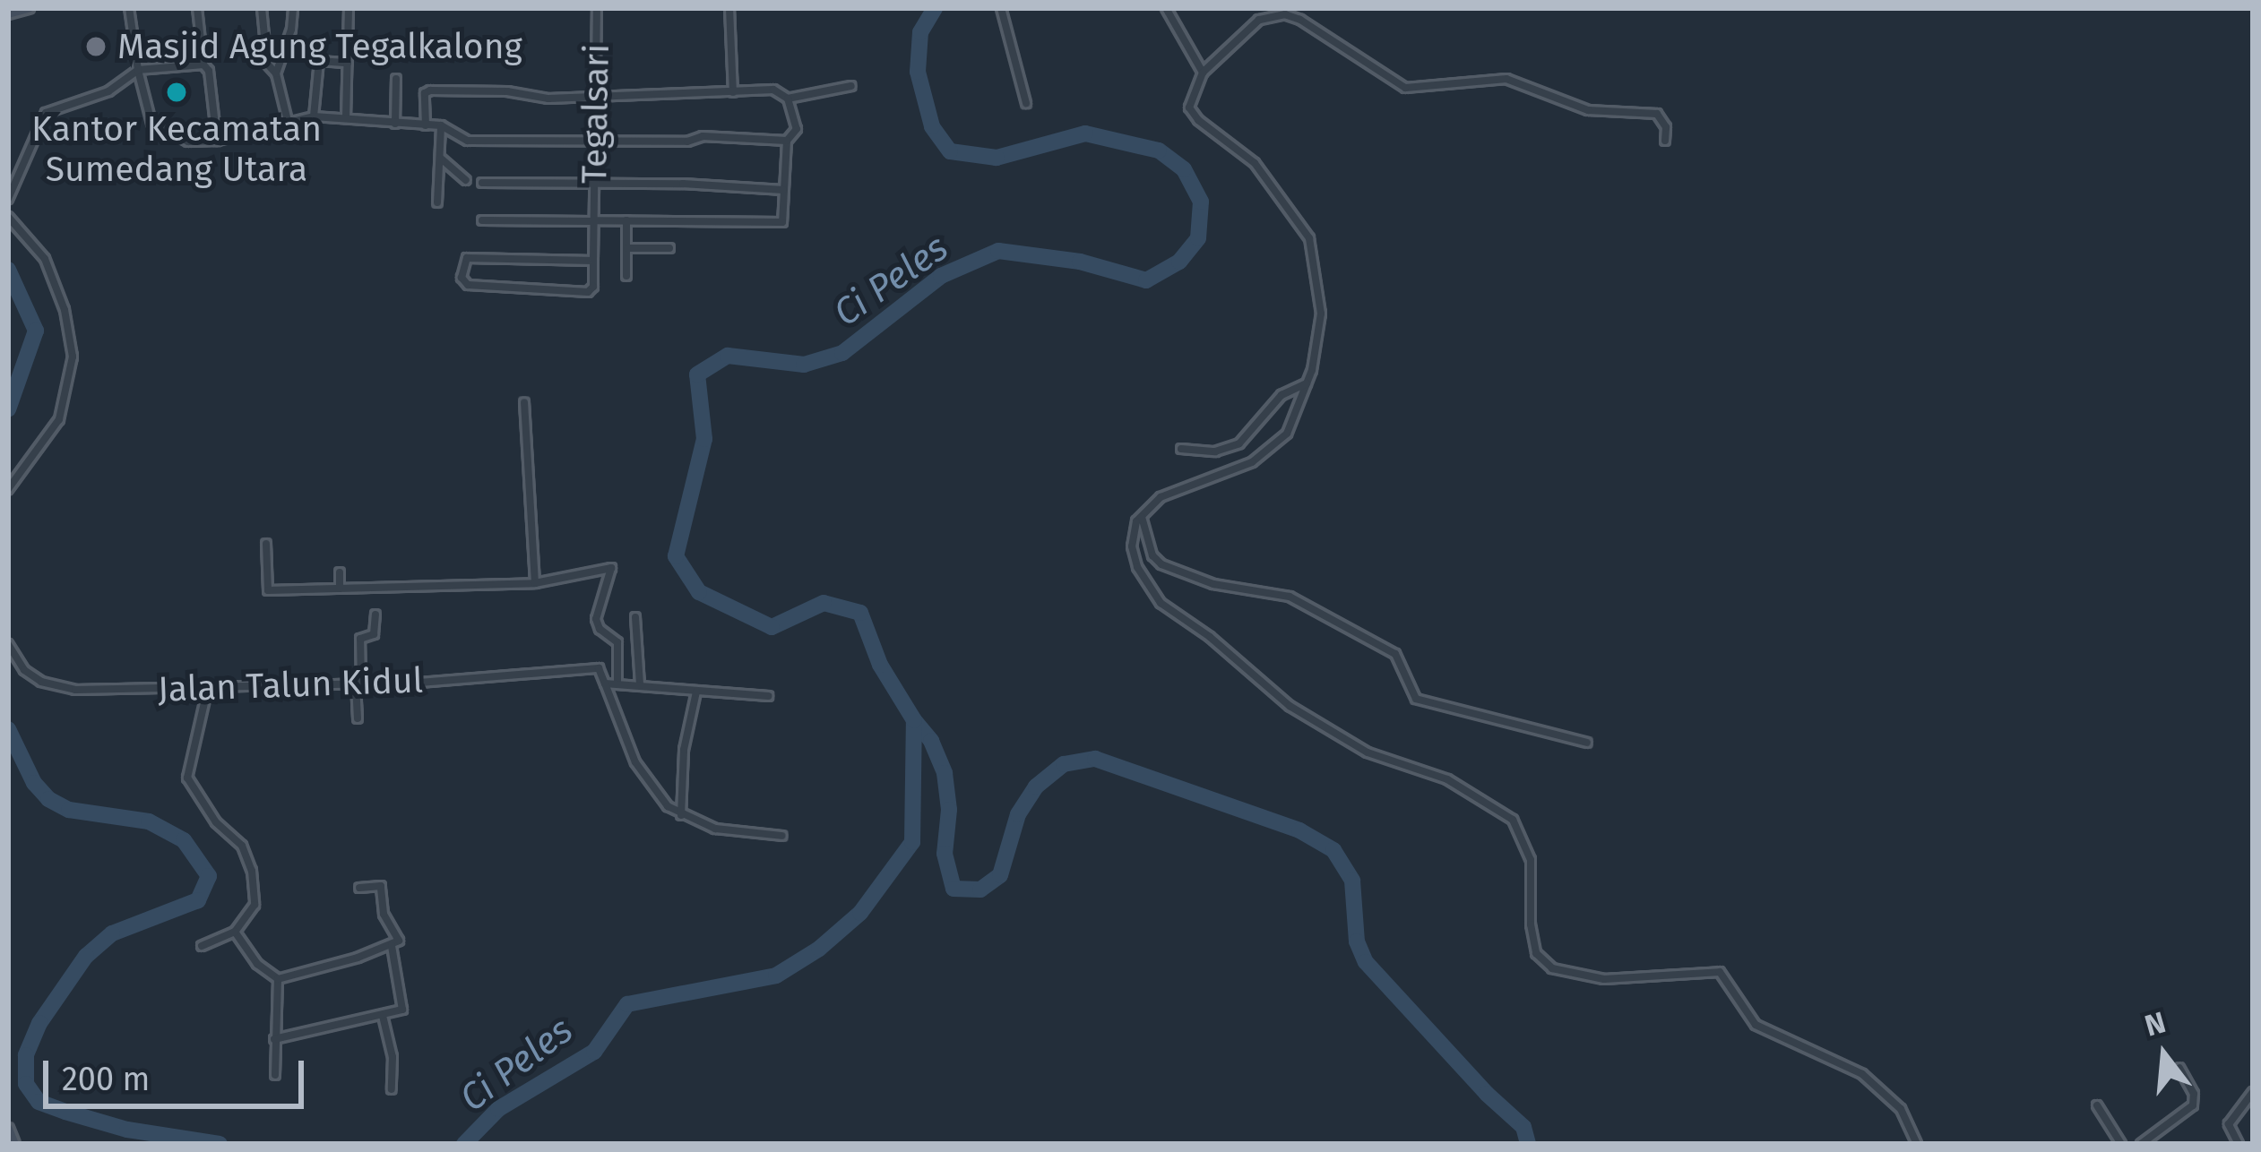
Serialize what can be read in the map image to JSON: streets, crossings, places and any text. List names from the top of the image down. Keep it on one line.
{"streets":{"street":["Tegalsari","Jalan Talun Kidul"]},"water":["Ci Peles"],"places":["Masjid Agung Tegalkalong","Kantor Kecamatan Sumedang Utara"],"scale_bar":"200 m","north":"top"}
